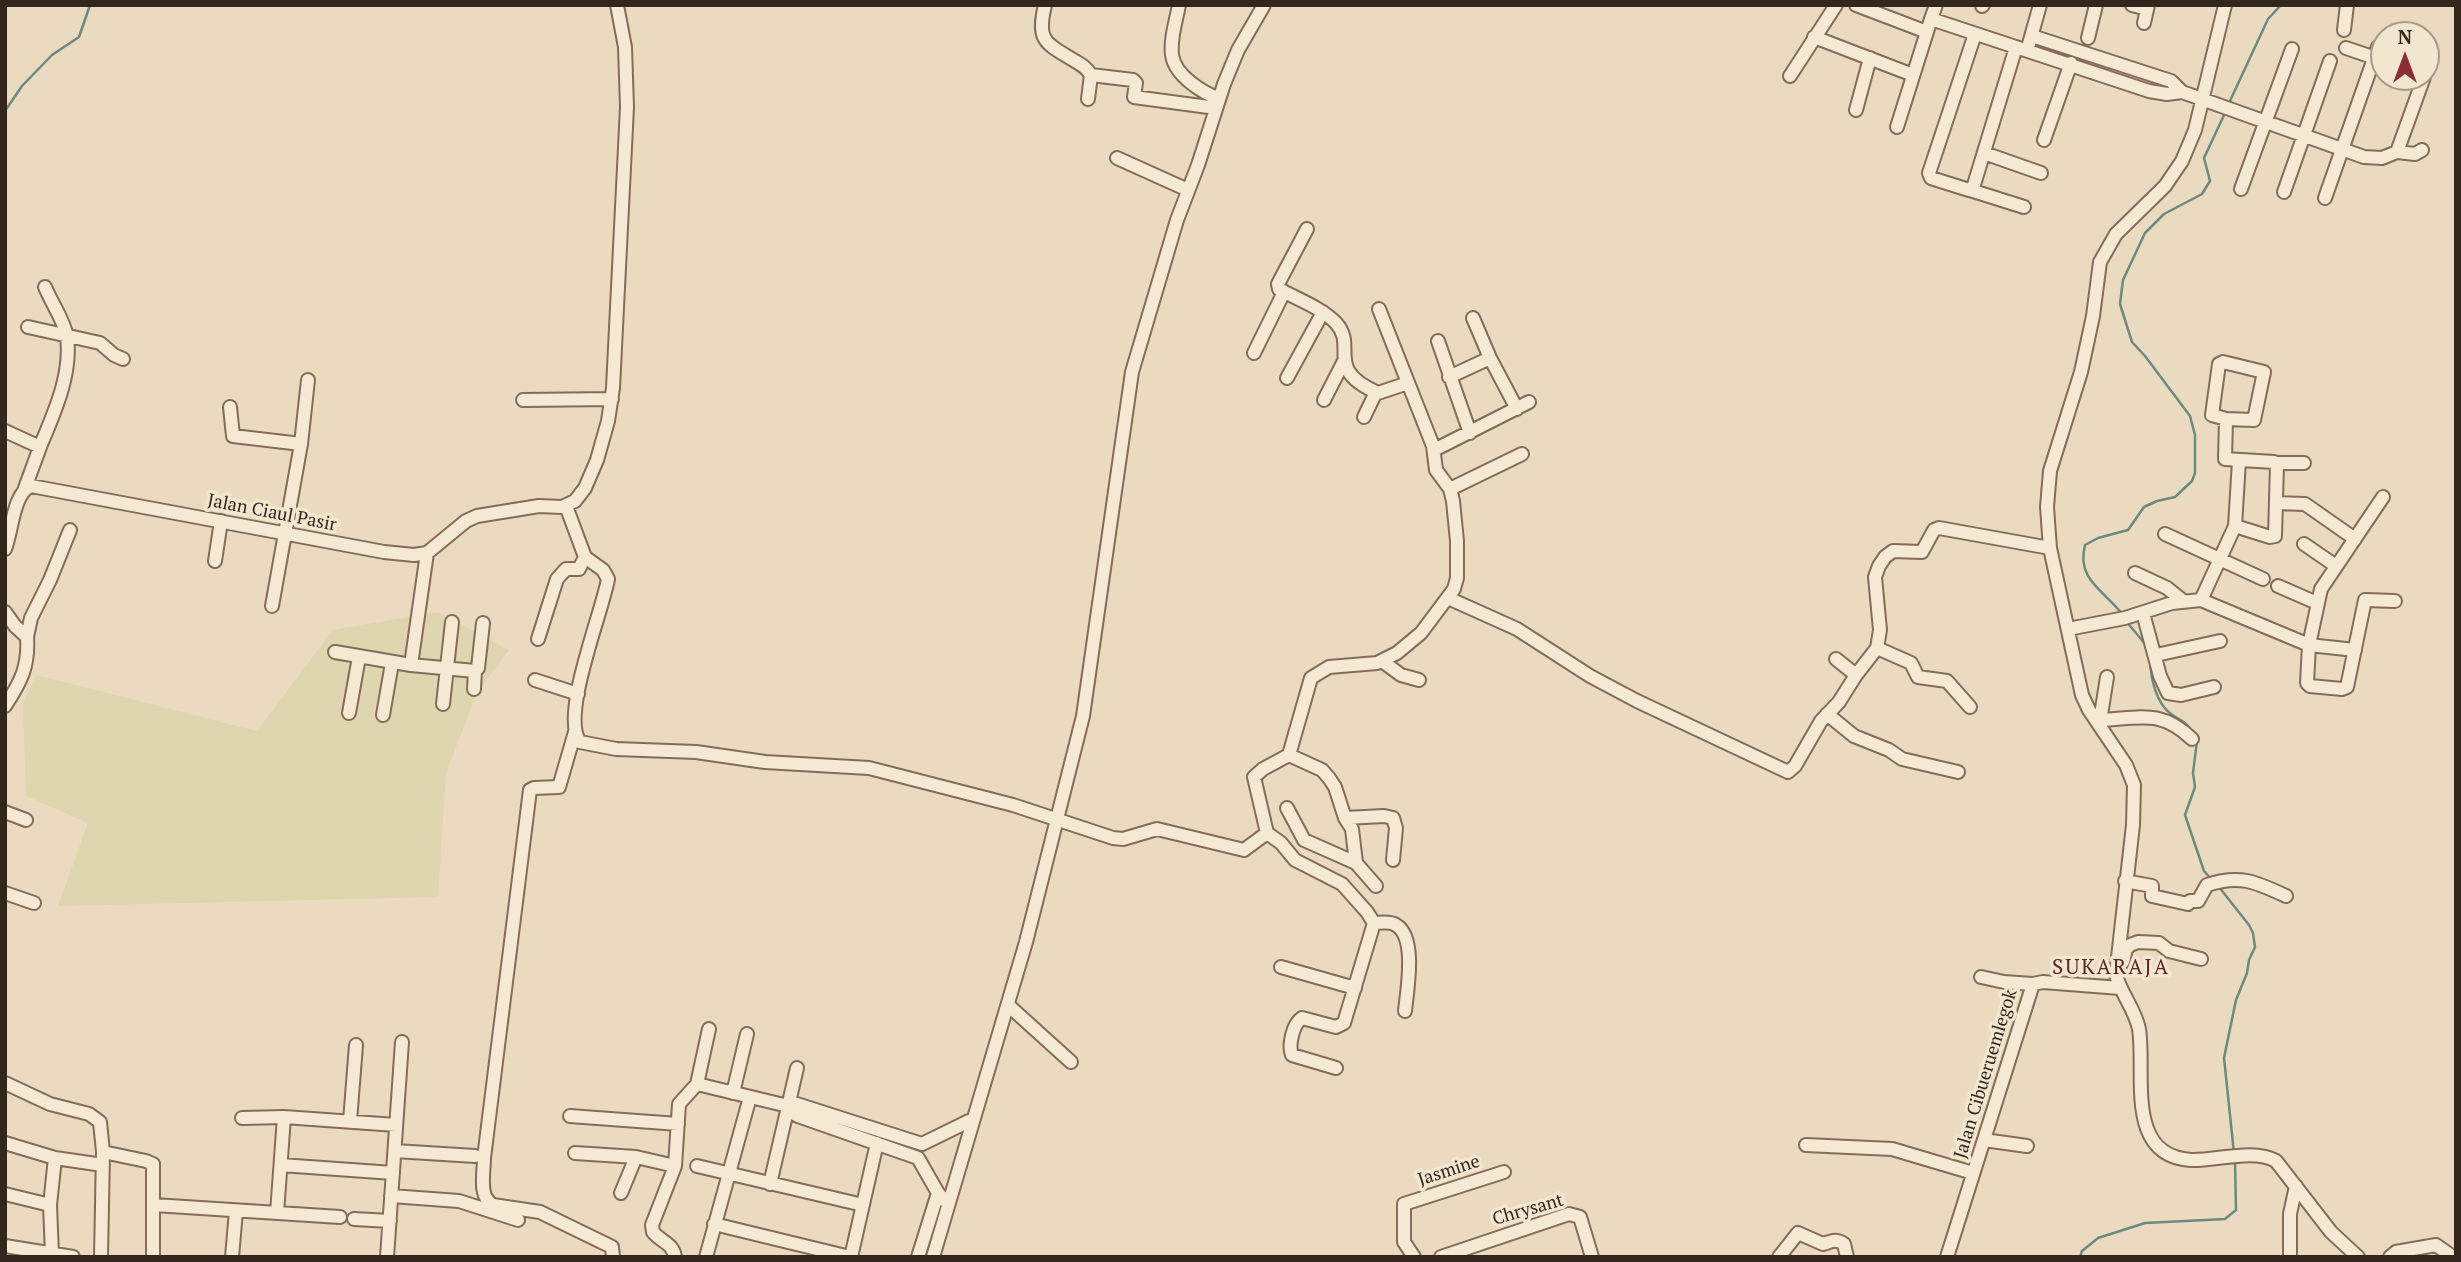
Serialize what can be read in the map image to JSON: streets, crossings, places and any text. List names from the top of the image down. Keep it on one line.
{"streets":{"street":["Jalan Ciaul Pasir","Jalan Cibueruemlegok","Jasmine","Chrysant"]},"districts":["SUKARAJA"],"north":"top"}
